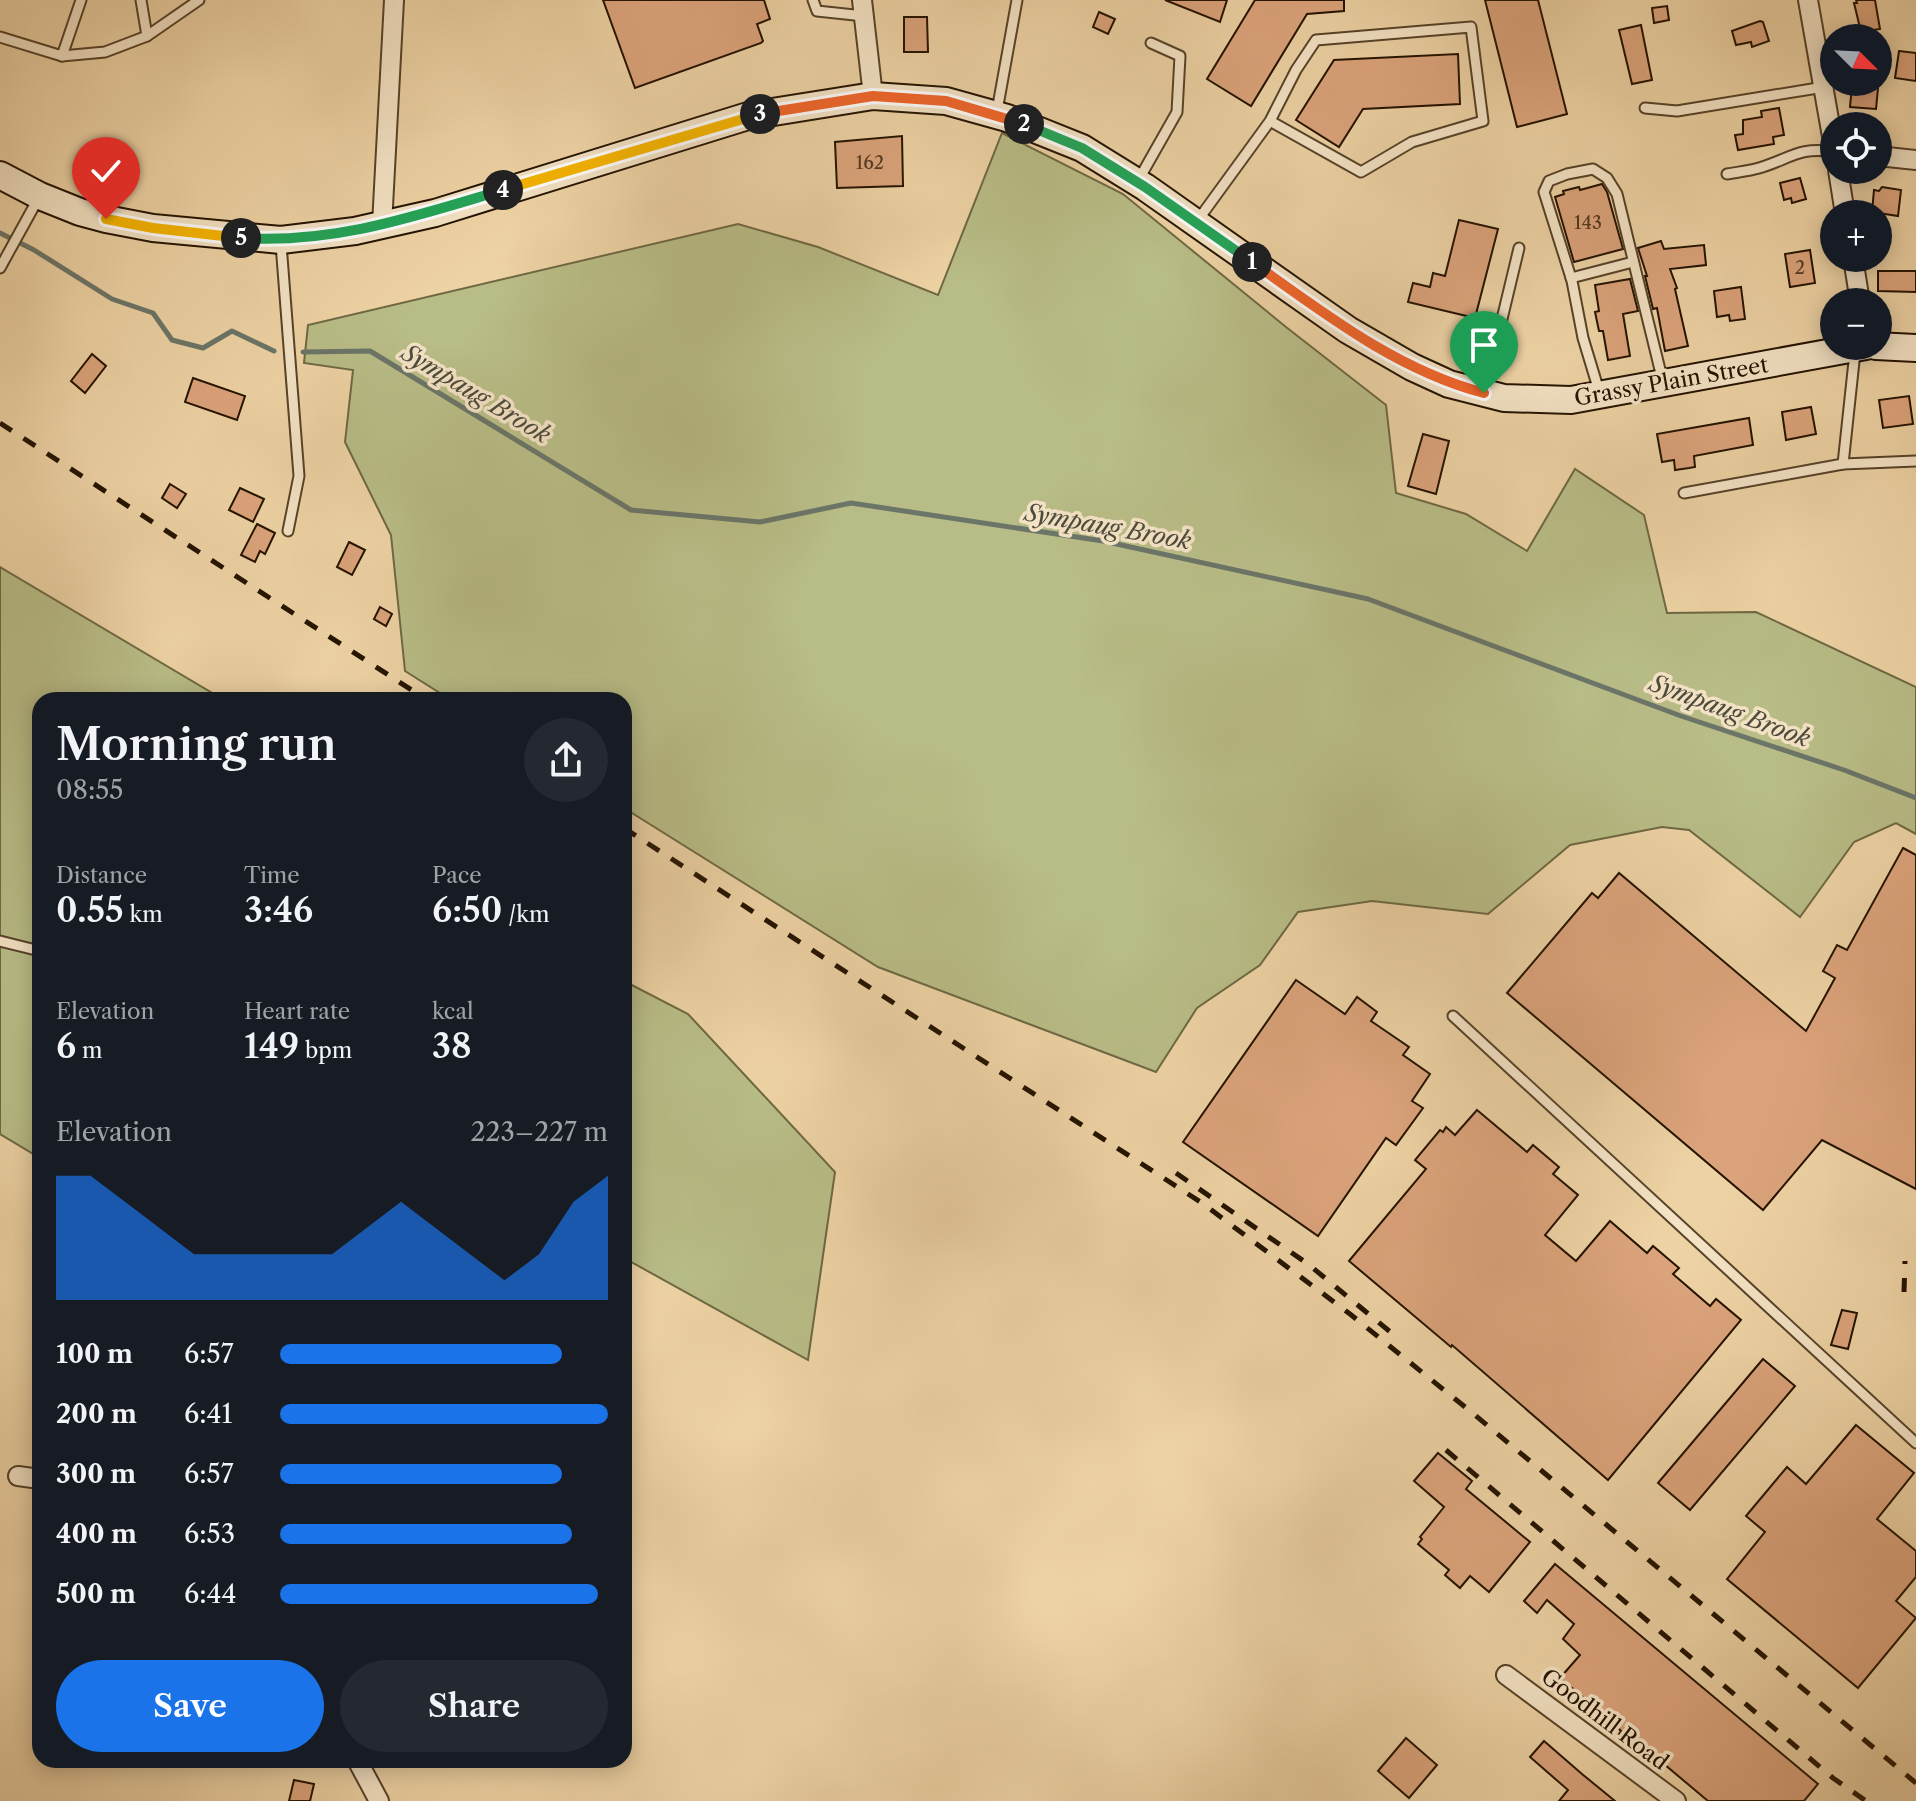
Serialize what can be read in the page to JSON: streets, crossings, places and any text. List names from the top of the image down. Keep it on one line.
{"streets":{"main road":["Grassy Plain Street"],"street":["Goodhill Road"]},"water":["Sympaug Brook"],"house_numbers":["162","143","2"],"north":"bottom right","page":{"map_buttons":["+","−"],"pins":["3","2","4","5","1"],"heading":["Morning run","08:55"],"stats":[["Distance","0.55 km"],["Time","3:46"],["Pace","6:50 /km"],["Elevation","6 m"],["Heart rate","149 bpm"],["kcal","38"]],"chart":["Elevation","223–227 m"],"list":[{"name":"100 m","note":"6:57"},{"name":"200 m","note":"6:41"},{"name":"300 m","note":"6:57"},{"name":"400 m","note":"6:53"},{"name":"500 m","note":"6:44"}],"buttons":["Save","Share"]}}
